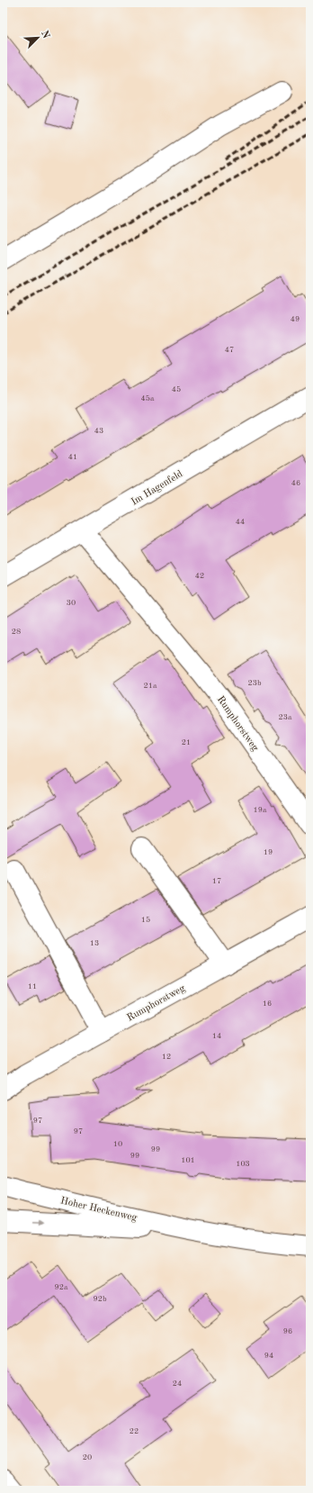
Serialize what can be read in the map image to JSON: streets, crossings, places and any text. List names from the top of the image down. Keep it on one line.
{"streets":{"street":["Im Hagenfeld","Rumphorstweg","Hoher Heckenweg"]},"crossings":[["Im Hagenfeld","Rumphorstweg"]],"house_numbers":["49","47","45","45a","43","41","46","44","42","30","28","23b","21a","23a","21","19a","19","17","15","13","11","16","14","12","97","97","10","99","99","101","103","92a","92b","96","94","24","22","20"],"north":"top right"}
